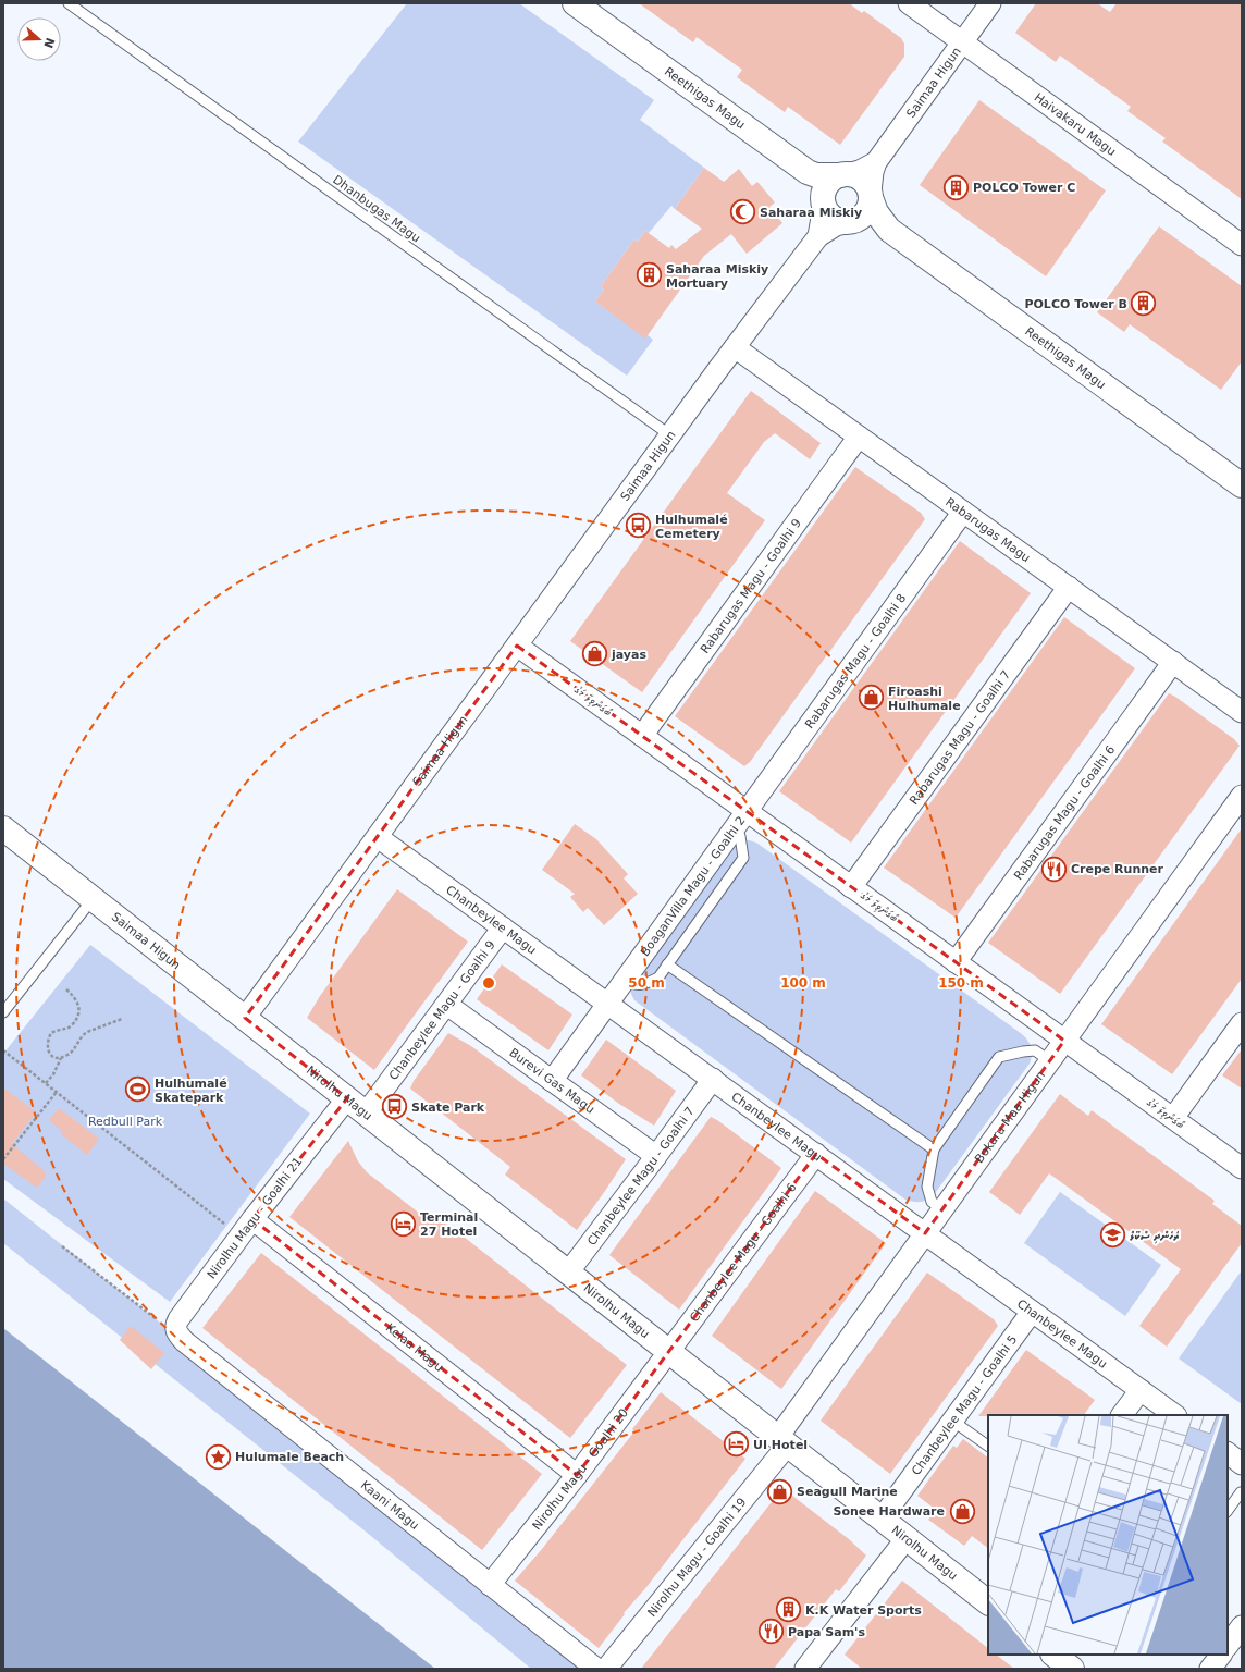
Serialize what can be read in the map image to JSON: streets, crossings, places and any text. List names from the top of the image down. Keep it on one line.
{"streets":{"street":["Saimaa Higun","Reethigas Magu","Haivakaru Magu","Rabarugas Magu","Rabarugas Magu - Goalhi 9","Rabarugas Magu - Goalhi 8","ބޯގަންވިލާ މަގު","Rabarugas Magu - Goalhi 7","Rabarugas Magu - Goalhi 6","BoaganVilla Magu - Goalhi 2","Chanbeylee Magu","Chanbeylee Magu - Goalhi 9","Burevi Gas Magu","Nirolhu Magu","Bokaru Maa Higun","Chanbeylee Magu - Goalhi 7","Nirolhu Magu - Goalhi 21","Chanbeylee Magu - Goalhi 6","Kelaa Magu","Chanbeylee Magu - Goalhi 5","Nirolhu Magu - Goalhi 20","Kaani Magu","Nirolhu Magu - Goalhi 19"],"lane":["Dhanbugas Magu"]},"crossings":[["Saimaa Higun","Reethigas Magu"],["Saimaa Higun","Haivakaru Magu"],["Saimaa Higun","Dhanbugas Magu"],["Saimaa Higun","Rabarugas Magu"],["Saimaa Higun","ބޯގަންވިލާ މަގު"],["Saimaa Higun","Chanbeylee Magu"],["Saimaa Higun","Nirolhu Magu"],["Rabarugas Magu","Rabarugas Magu - Goalhi 9"],["Rabarugas Magu","Rabarugas Magu - Goalhi 8"],["Rabarugas Magu","Rabarugas Magu - Goalhi 7"],["Rabarugas Magu","Rabarugas Magu - Goalhi 6"],["Rabarugas Magu - Goalhi 9","ބޯގަންވިލާ މަގު"],["Rabarugas Magu - Goalhi 8","ބޯގަންވިލާ މަގު"],["Rabarugas Magu - Goalhi 8","BoaganVilla Magu - Goalhi 2"],["ބޯގަންވިލާ މަގު","Rabarugas Magu - Goalhi 7"],["ބޯގަންވިލާ މަގު","Rabarugas Magu - Goalhi 6"],["ބޯގަންވިލާ މަގު","BoaganVilla Magu - Goalhi 2"],["ބޯގަންވިލާ މަގު","Bokaru Maa Higun"],["BoaganVilla Magu - Goalhi 2","Chanbeylee Magu"],["BoaganVilla Magu - Goalhi 2","Burevi Gas Magu"],["Chanbeylee Magu","Chanbeylee Magu - Goalhi 9"],["Chanbeylee Magu","Bokaru Maa Higun"],["Chanbeylee Magu","Chanbeylee Magu - Goalhi 7"],["Chanbeylee Magu","Chanbeylee Magu - Goalhi 6"],["Chanbeylee Magu","Chanbeylee Magu - Goalhi 5"],["Chanbeylee Magu - Goalhi 9","Burevi Gas Magu"],["Chanbeylee Magu - Goalhi 9","Nirolhu Magu"],["Burevi Gas Magu","Chanbeylee Magu - Goalhi 7"],["Nirolhu Magu","Bokaru Maa Higun"],["Nirolhu Magu","Chanbeylee Magu - Goalhi 7"],["Nirolhu Magu","Nirolhu Magu - Goalhi 21"],["Nirolhu Magu","Chanbeylee Magu - Goalhi 6"],["Nirolhu Magu","Chanbeylee Magu - Goalhi 5"],["Nirolhu Magu","Nirolhu Magu - Goalhi 20"],["Nirolhu Magu","Nirolhu Magu - Goalhi 19"],["Bokaru Maa Higun","Nirolhu Magu - Goalhi 19"],["Nirolhu Magu - Goalhi 21","Kelaa Magu"],["Nirolhu Magu - Goalhi 21","Kaani Magu"],["Chanbeylee Magu - Goalhi 6","Nirolhu Magu - Goalhi 20"],["Kelaa Magu","Nirolhu Magu - Goalhi 20"],["Nirolhu Magu - Goalhi 20","Kaani Magu"]],"parks":["Redbull Park"],"places":{"building":["POLCO Tower C","Saharaa Miskiy Mortuary","POLCO Tower B","K.K Water Sports"],"mosque":["Saharaa Miskiy"],"bus stop":["Hulhumalé Cemetery","Skate Park"],"shop":["jayas","Firoashi Hulhumale","Seagull Marine","Sonee Hardware"],"restaurant":["Crepe Runner","Papa Sam's"],"sports":["Hulhumalé Skatepark"],"hotel":["Terminal 27 Hotel","UI Hotel"],"school or university":["ރެހެންދި ސްކޫލް"],"place":["Hulumale Beach"]},"north":"right","rings":["50 m","100 m","150 m"]}
